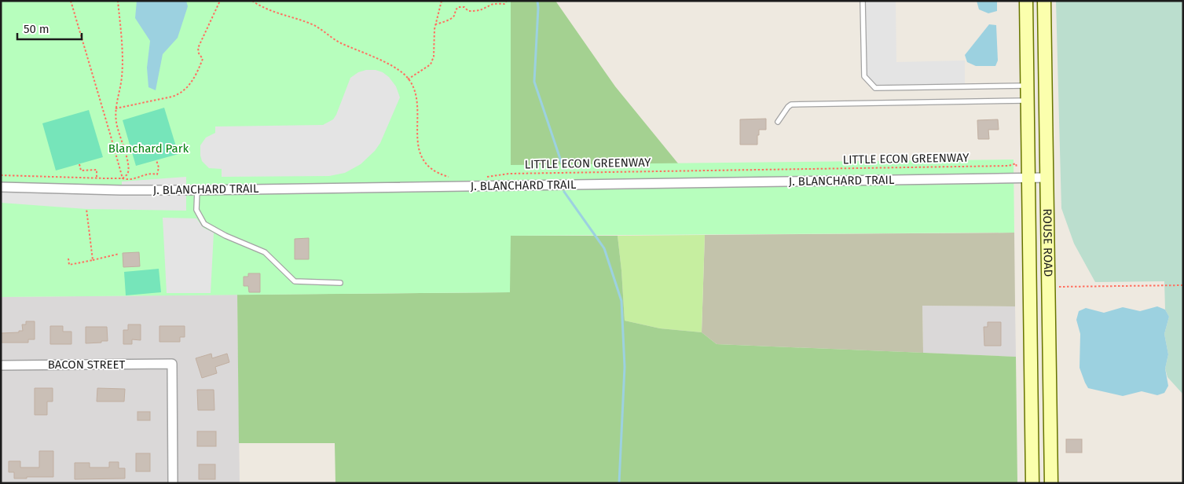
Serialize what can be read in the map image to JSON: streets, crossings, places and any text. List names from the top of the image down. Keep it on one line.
{"streets":{"street":["J. BLANCHARD TRAIL","ROUSE ROAD","BACON STREET"],"path":["LITTLE ECON GREENWAY"]},"crossings":[["J. BLANCHARD TRAIL","ROUSE ROAD"]],"parks":["Blanchard Park"],"scale_bar":"50 m"}
